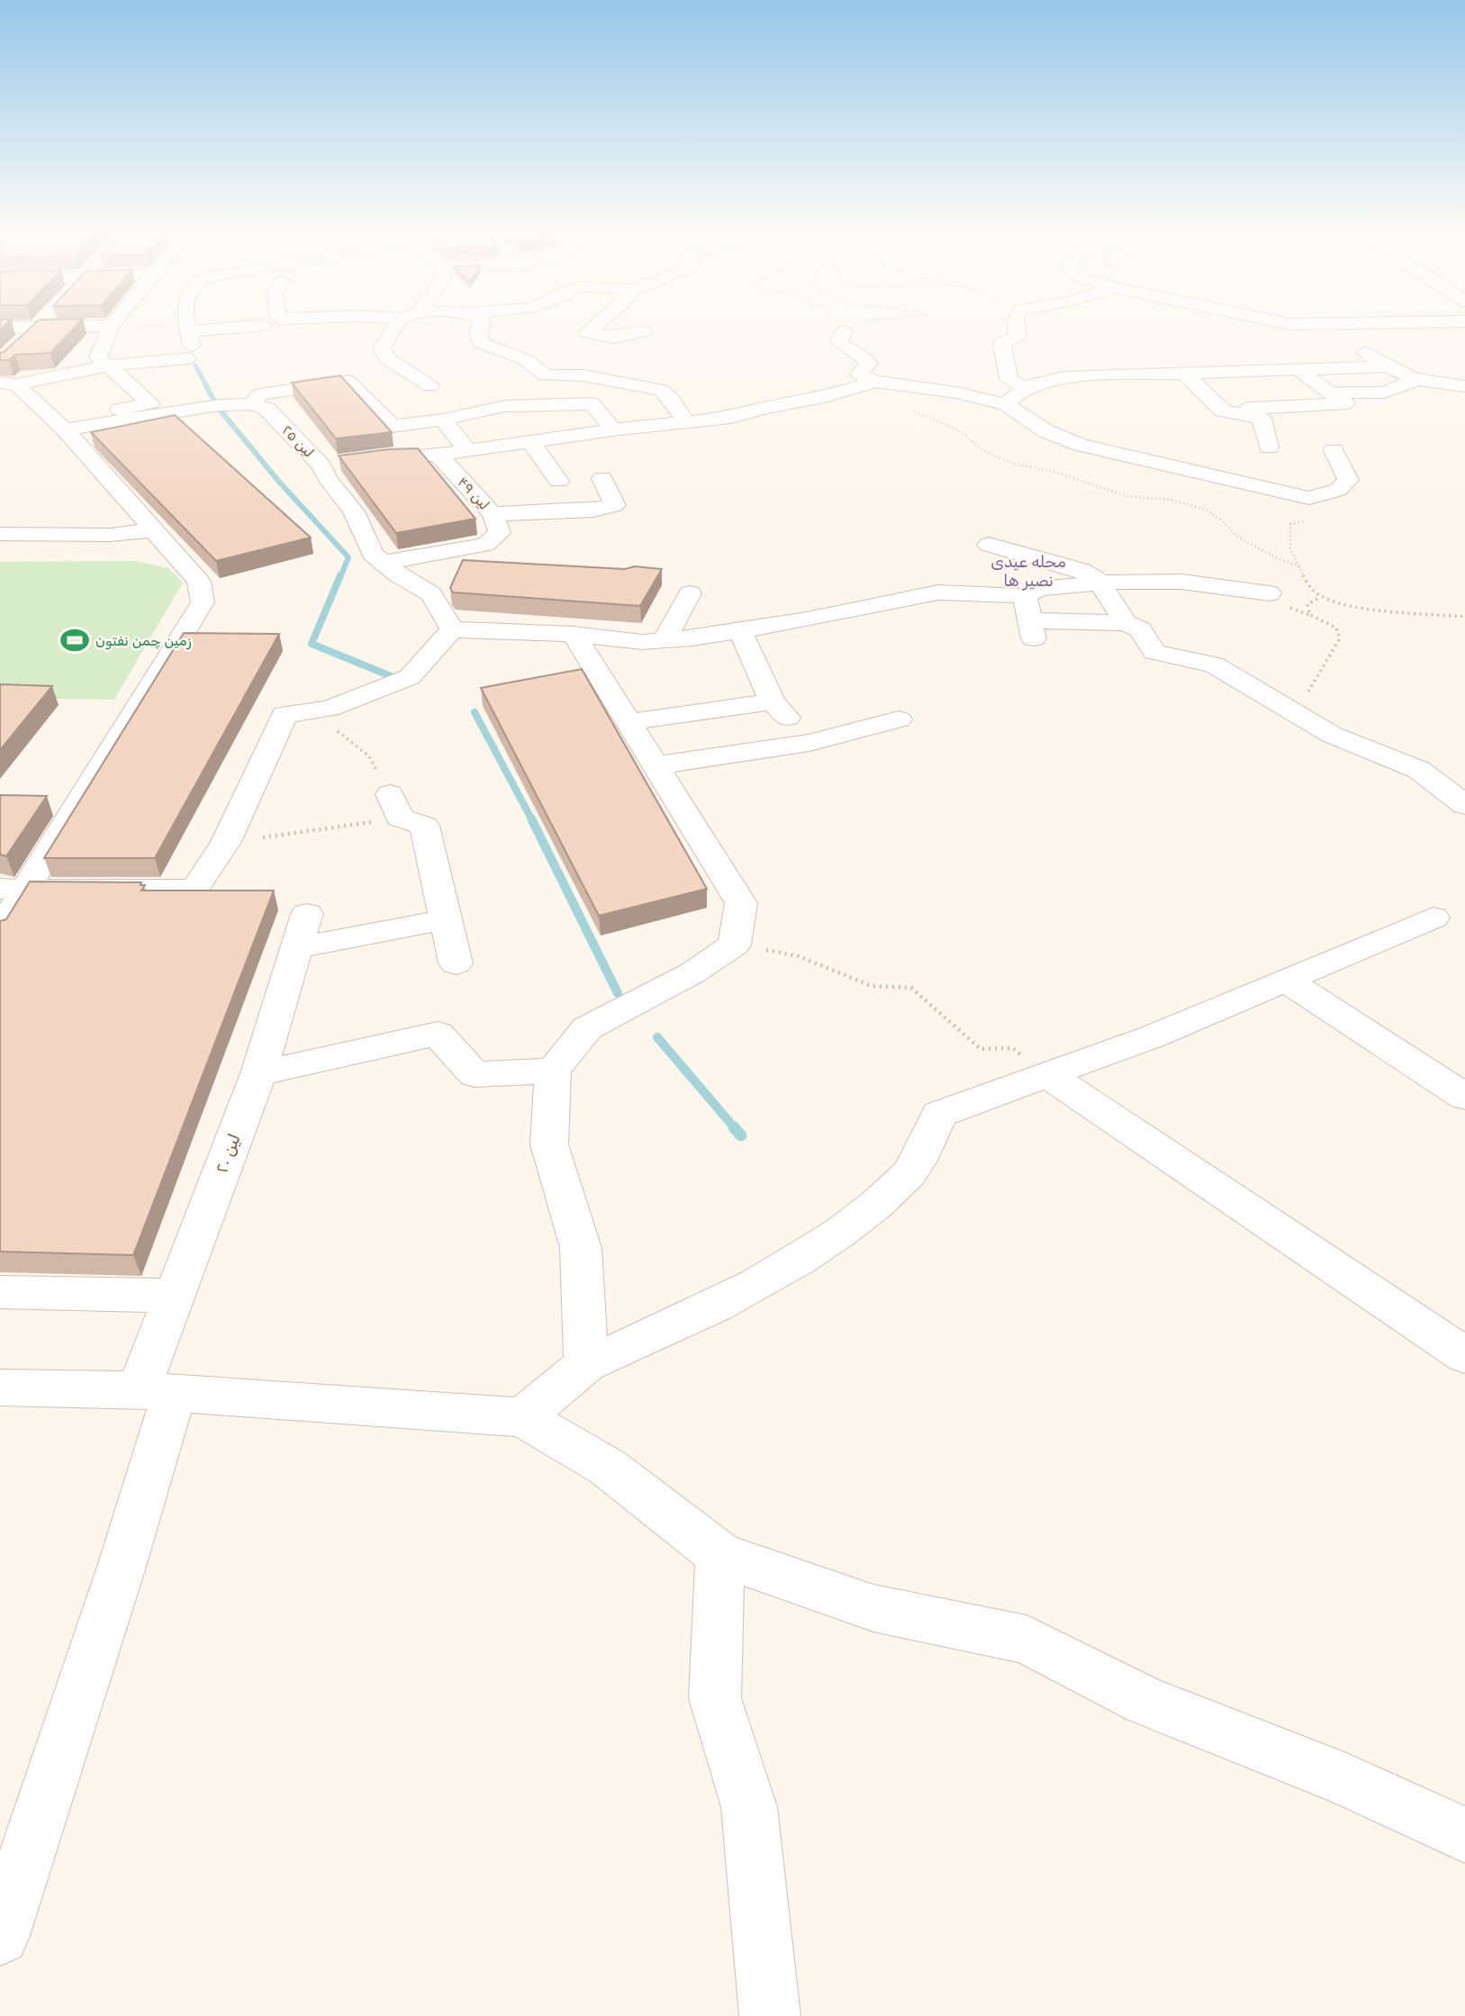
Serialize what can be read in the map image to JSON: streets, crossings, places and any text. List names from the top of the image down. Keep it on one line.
{"streets":{"street":["لین ۲۵","لین ۴۹","لین ۲۰"]},"crossings":[["لین ۲۵","لین ۴۹"]],"districts":["محله عیدی نصیر ها"],"places":{"sports":["زمین چمن نفتون"]}}
